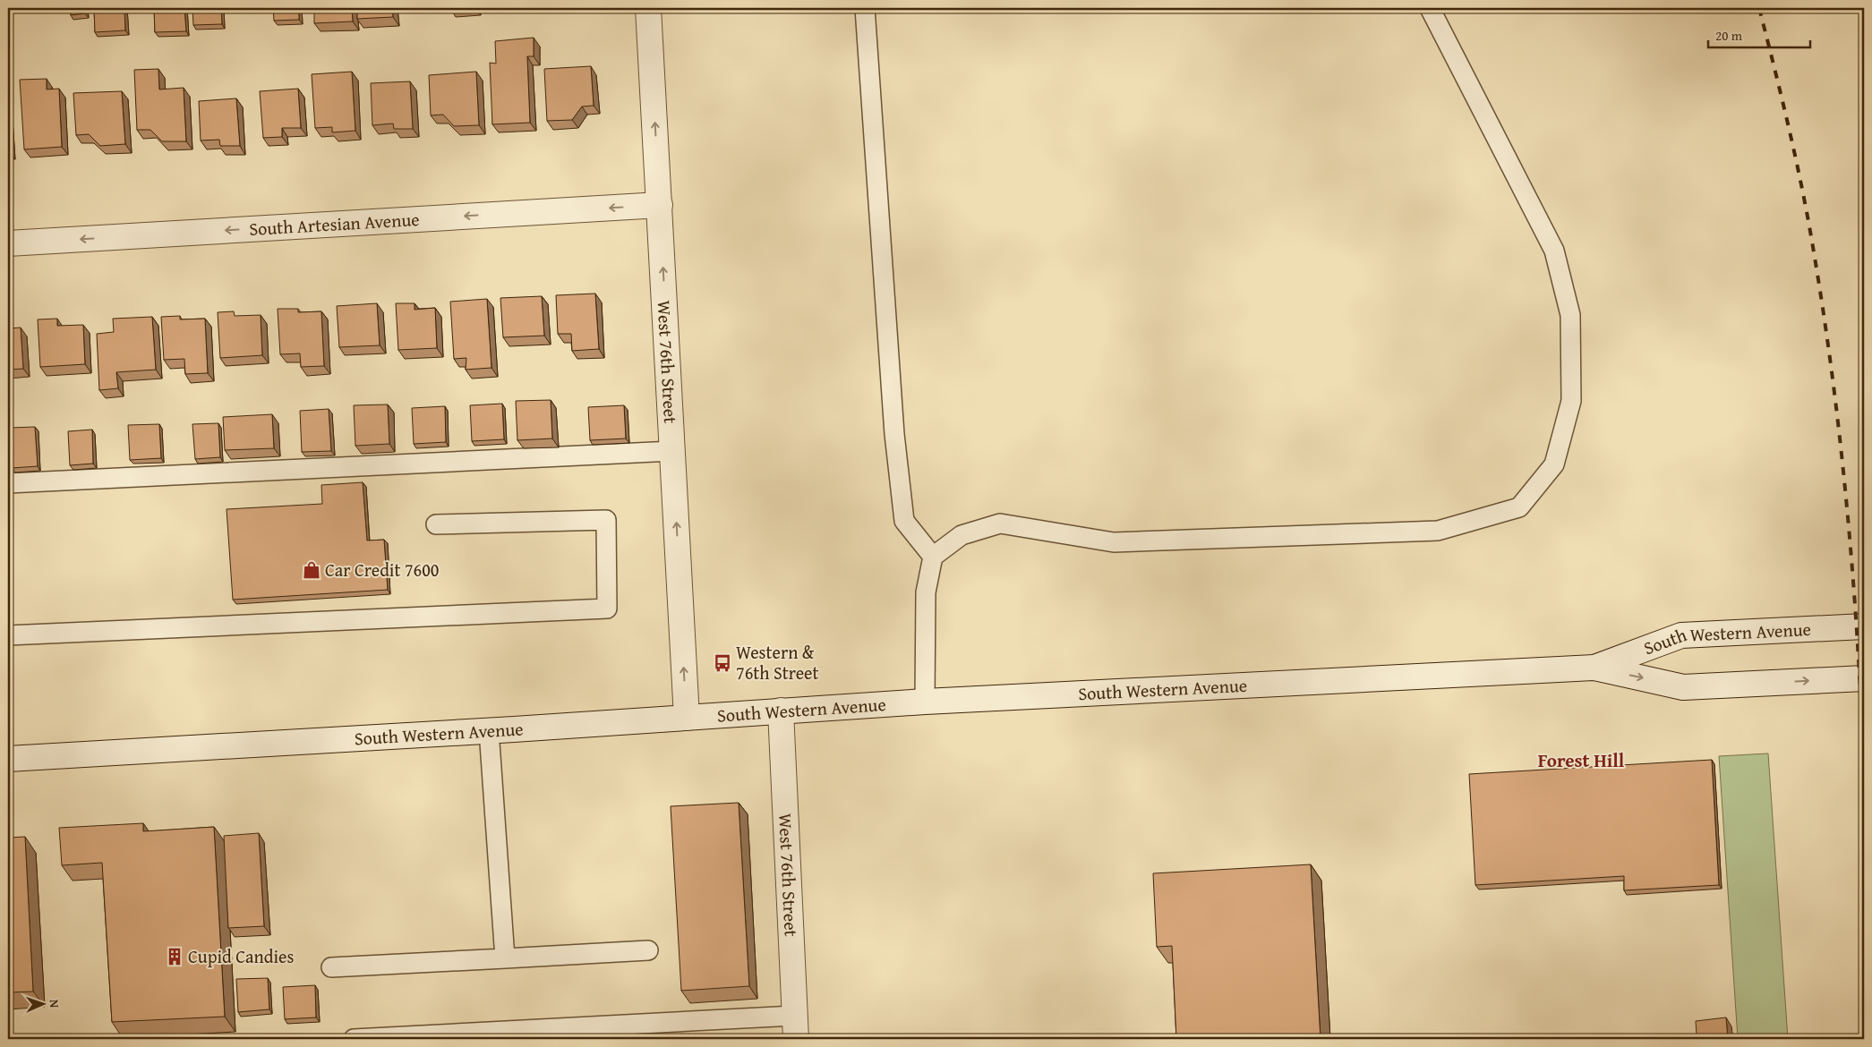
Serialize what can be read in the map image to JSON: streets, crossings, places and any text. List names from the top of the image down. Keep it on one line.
{"streets":{"main road":["South Artesian Avenue","West 76th Street","South Western Avenue"]},"crossings":[["South Artesian Avenue","West 76th Street"],["West 76th Street","South Western Avenue"]],"one_way":["South Artesian Avenue","West 76th Street"],"districts":["Forest Hill"],"places":{"shop":["Car Credit 7600"],"bus stop":["Western & 76th Street"],"building":["Cupid Candies"]},"scale_bar":"20 m","north":"right"}
